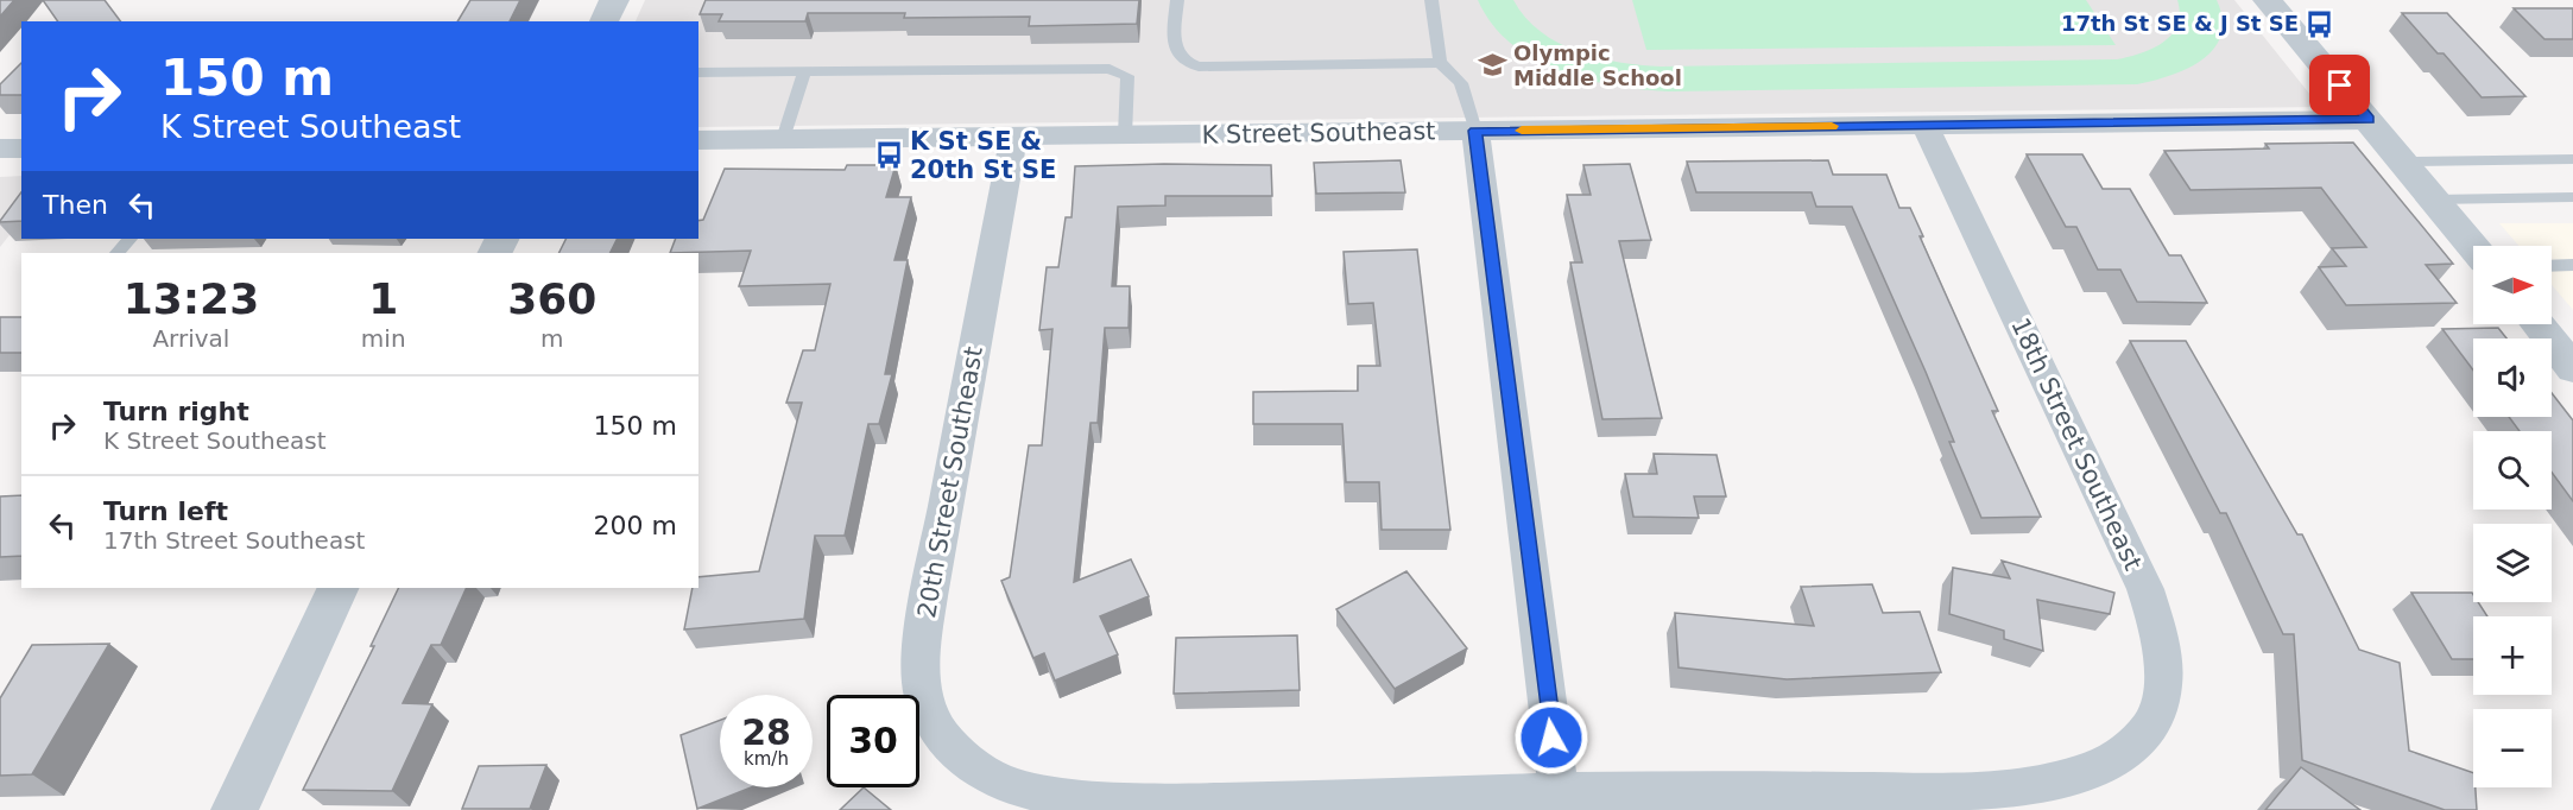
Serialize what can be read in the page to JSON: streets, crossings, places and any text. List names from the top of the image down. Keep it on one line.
{"streets":{"street":["K Street Southeast","18th Street Southeast","20th Street Southeast"]},"crossings":[["K Street Southeast","18th Street Southeast"],["K Street Southeast","20th Street Southeast"],["18th Street Southeast","20th Street Southeast"]],"places":{"bus stop":["17th St SE & J St SE","K St SE & 20th St SE"],"school or university":["Olympic Middle School"]},"north":"right","page":{"turn":["150 m","K Street Southeast"],"then":"Then","map_buttons":["+","−"],"eta":["13:23","Arrival","1","min","360","m"],"list":[{"name":"Turn right","note":"K Street Southeast","value":"150 m"},{"name":"Turn left","note":"17th Street Southeast","value":"200 m"}],"speed":"28 km/h","limit":"30"}}
